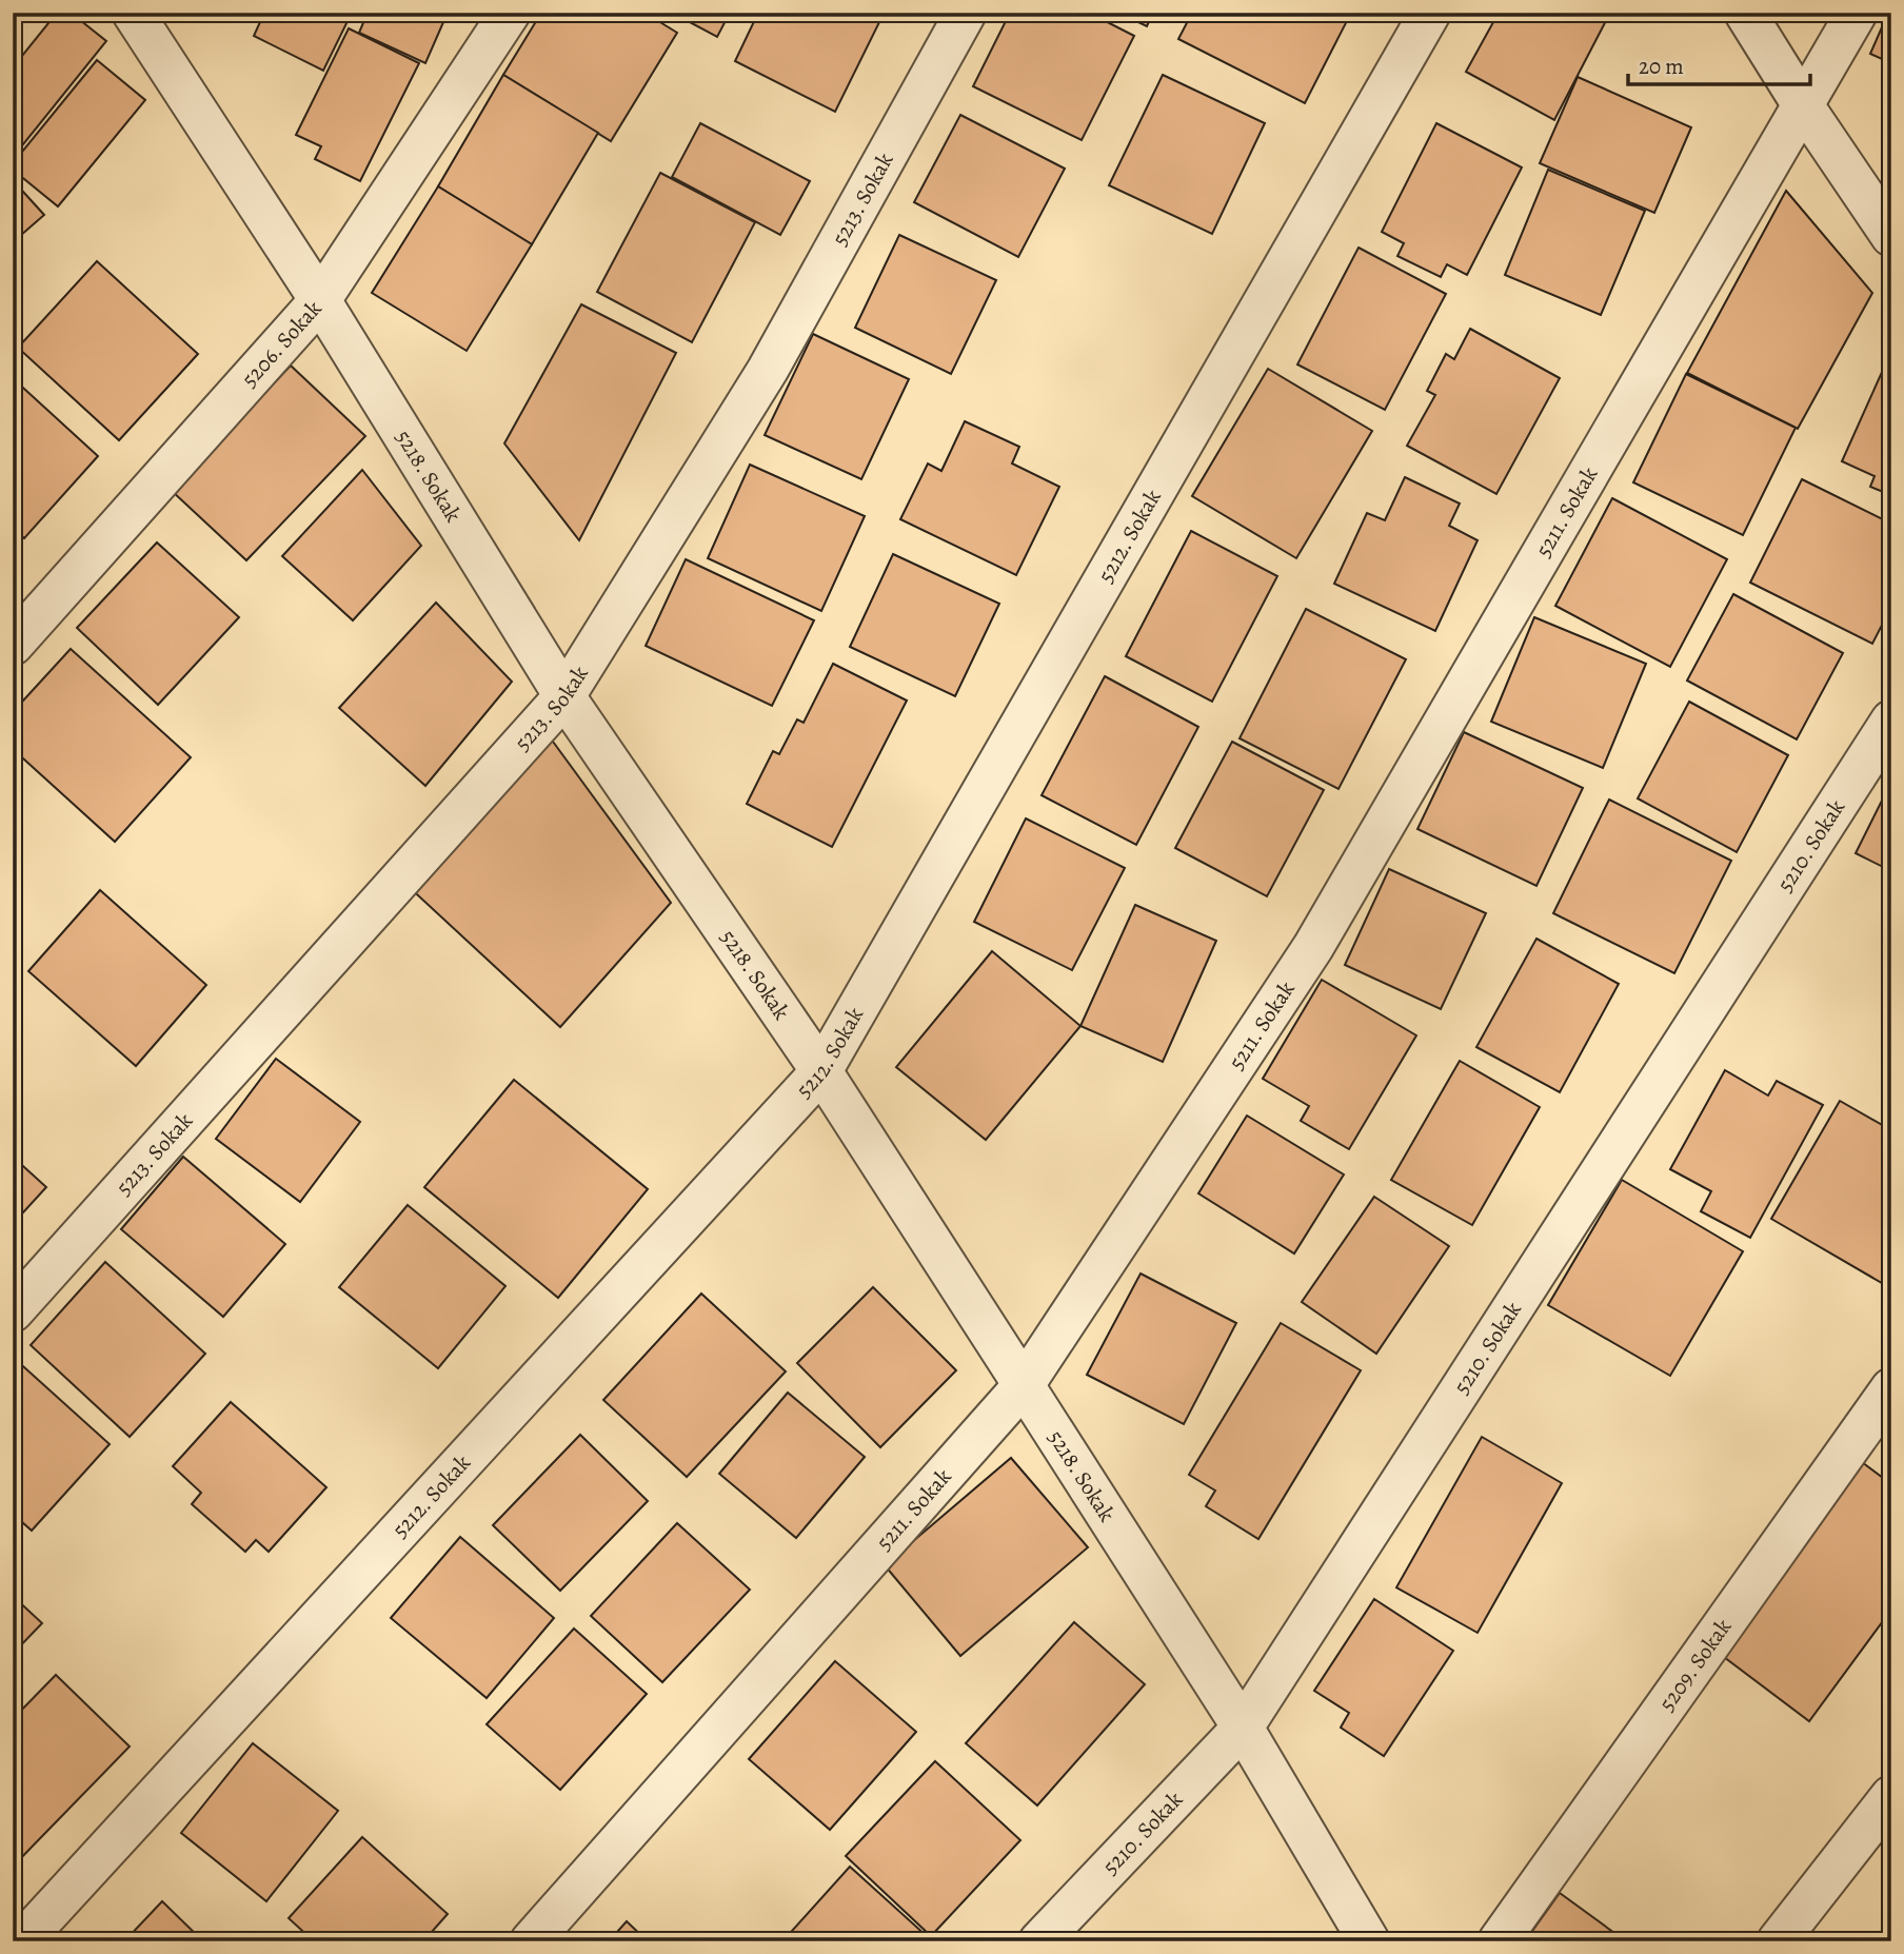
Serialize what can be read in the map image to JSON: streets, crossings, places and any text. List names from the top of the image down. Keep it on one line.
{"streets":{"street":["5213. Sokak","5206. Sokak","5218. Sokak","5211. Sokak","5212. Sokak","5210. Sokak","5209. Sokak"]},"crossings":[["5213. Sokak","5218. Sokak"],["5206. Sokak","5218. Sokak"],["5218. Sokak","5211. Sokak"],["5218. Sokak","5212. Sokak"],["5218. Sokak","5210. Sokak"]],"scale_bar":"20 m"}
